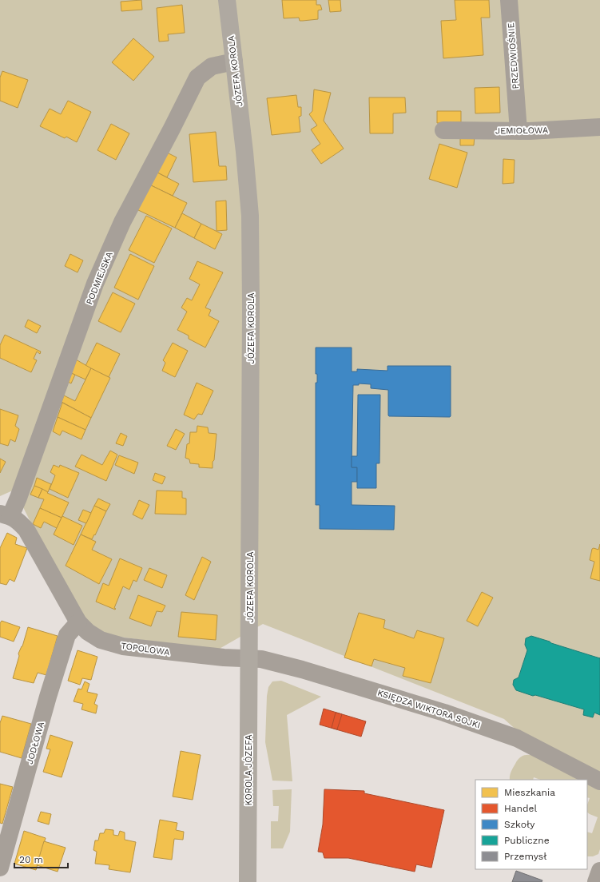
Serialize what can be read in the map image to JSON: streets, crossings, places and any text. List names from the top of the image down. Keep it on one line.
{"streets":{"highway":["JÓZEFA KOROLA","KOROLA JÓZEFA"],"street":["PRZEDWIOŚNIE","JEMIOŁOWA","PODMIEJSKA","TOPOLOWA","KSIĘDZA WIKTORA SOJKI","JODŁOWA"]},"crossings":[["PRZEDWIOŚNIE","JEMIOŁOWA"],["JÓZEFA KOROLA","PODMIEJSKA"],["JÓZEFA KOROLA","TOPOLOWA"],["JÓZEFA KOROLA","KSIĘDZA WIKTORA SOJKI"],["JÓZEFA KOROLA","KOROLA JÓZEFA"],["PODMIEJSKA","TOPOLOWA"],["TOPOLOWA","KSIĘDZA WIKTORA SOJKI"],["TOPOLOWA","JODŁOWA"],["TOPOLOWA","KOROLA JÓZEFA"],["KSIĘDZA WIKTORA SOJKI","KOROLA JÓZEFA"]],"legend":["Mieszkania","Handel","Szkoły","Publiczne","Przemysł"],"scale_bar":"20 m"}
